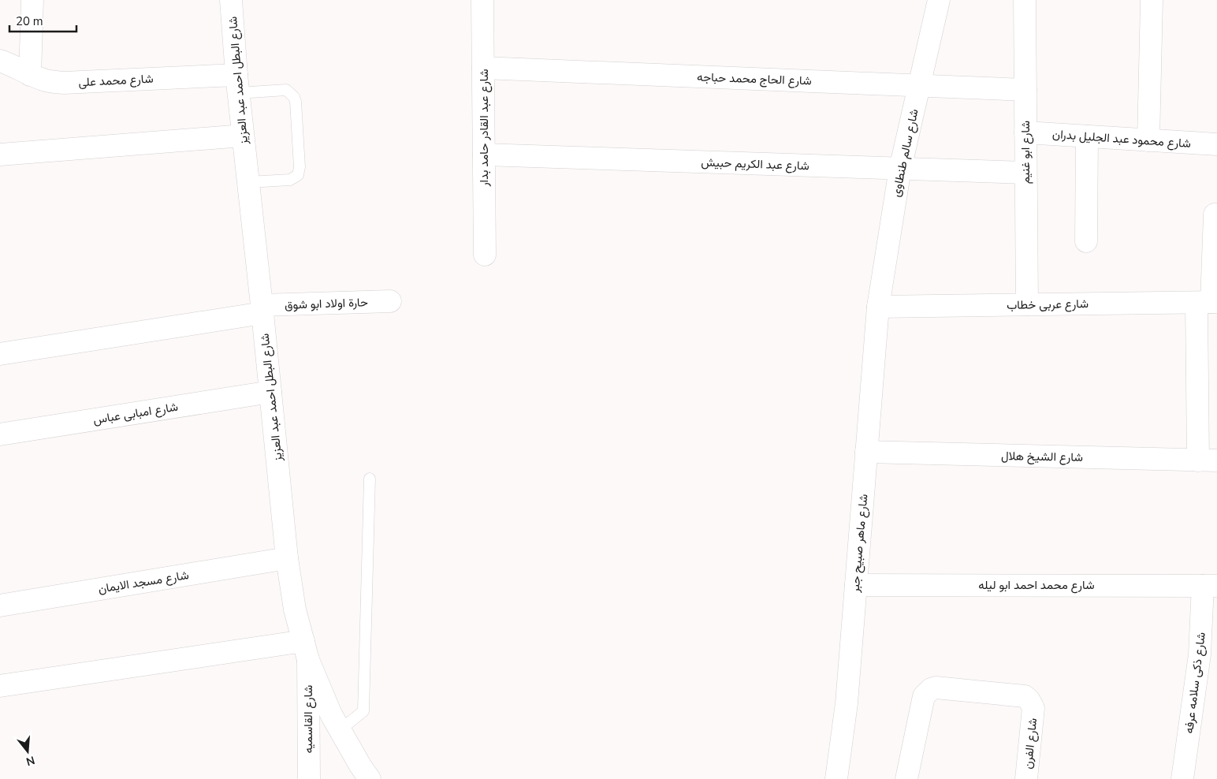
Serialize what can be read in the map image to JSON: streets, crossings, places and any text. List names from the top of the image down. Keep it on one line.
{"streets":{"street":["شارع الحاج محمد حباجه","شارع محمد على","شارع البطل احمد عبد العزيز","شارع عبد القادر حامد بدار","شارع محمود عبد الجليل بدران","شارع ابو غنيم","شارع سالم طنطاوى","شارع عبد الكريم حبيش","حارة اولاد ابو شوق","شارع عربى خطاب","شارع امبابى عباس","شارع الشيخ هلال","شارع ماهر صبيح جبر","شارع مسجد الايمان","شارع محمد احمد ابو ليله","شارع ذكى سلامه عرفه","شارع القاسميه","شارع الفرن"]},"crossings":[["شارع الحاج محمد حباجه","شارع عبد القادر حامد بدار"],["شارع الحاج محمد حباجه","شارع ابو غنيم"],["شارع الحاج محمد حباجه","شارع سالم طنطاوى"],["شارع محمد على","شارع البطل احمد عبد العزيز"],["شارع البطل احمد عبد العزيز","حارة اولاد ابو شوق"],["شارع البطل احمد عبد العزيز","شارع امبابى عباس"],["شارع البطل احمد عبد العزيز","شارع مسجد الايمان"],["شارع البطل احمد عبد العزيز","شارع القاسميه"],["شارع عبد القادر حامد بدار","شارع عبد الكريم حبيش"],["شارع محمود عبد الجليل بدران","شارع ابو غنيم"],["شارع ابو غنيم","شارع عبد الكريم حبيش"],["شارع ابو غنيم","شارع عربى خطاب"],["شارع سالم طنطاوى","شارع عبد الكريم حبيش"],["شارع سالم طنطاوى","شارع عربى خطاب"],["شارع سالم طنطاوى","شارع ماهر صبيح جبر"],["شارع عربى خطاب","شارع ماهر صبيح جبر"],["شارع الشيخ هلال","شارع ماهر صبيح جبر"],["شارع ماهر صبيح جبر","شارع محمد احمد ابو ليله"],["شارع محمد احمد ابو ليله","شارع ذكى سلامه عرفه"]],"scale_bar":"20 m","north":"bottom"}
